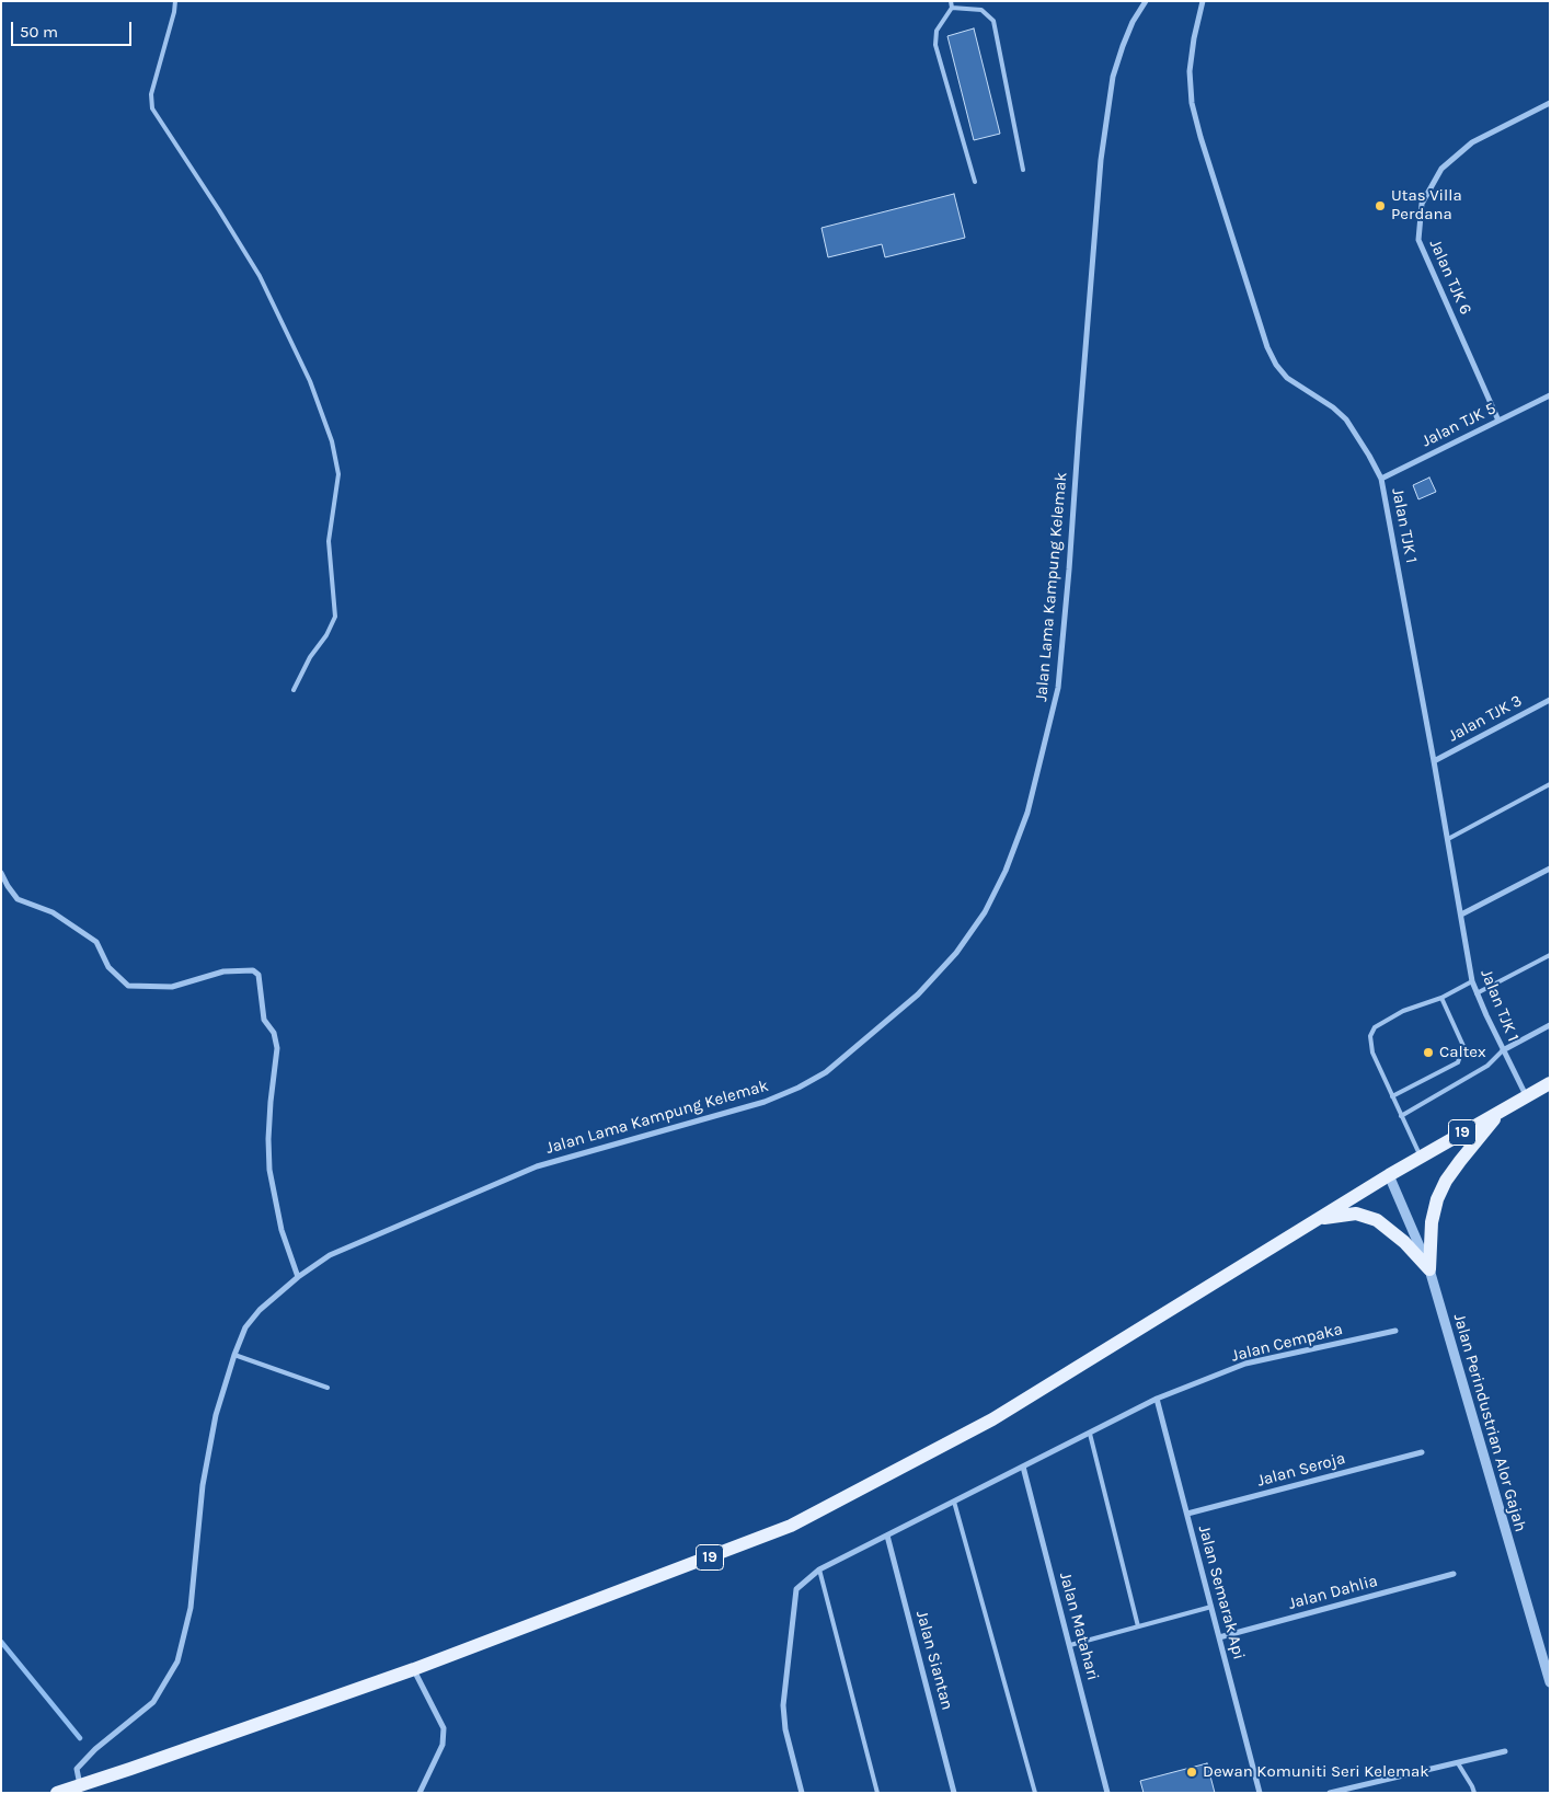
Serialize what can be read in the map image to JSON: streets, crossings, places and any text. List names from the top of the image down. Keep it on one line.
{"streets":{"main road":["19"],"street":["Jalan TJK 6","Jalan TJK 5","Jalan TJK 1","Jalan Lama Kampung Kelemak","Jalan TJK 3","Jalan Cempaka","Jalan Perindustrian Alor Gajah","Jalan Seroja","Jalan Semarak Api","Jalan Dahlia","Jalan Matahari","Jalan Siantan"]},"crossings":[["Jalan TJK 6","Jalan TJK 5"],["Jalan TJK 5","Jalan TJK 1"],["Jalan TJK 1","Jalan TJK 3"],["Jalan TJK 1","19"],["Jalan Lama Kampung Kelemak","19"],["19","Jalan Perindustrian Alor Gajah"],["Jalan Cempaka","Jalan Semarak Api"],["Jalan Cempaka","Jalan Matahari"],["Jalan Cempaka","Jalan Siantan"],["Jalan Seroja","Jalan Semarak Api"],["Jalan Semarak Api","Jalan Dahlia"]],"places":["Utas Villa Perdana","Caltex","Dewan Komuniti Seri Kelemak"],"scale_bar":"50 m"}
